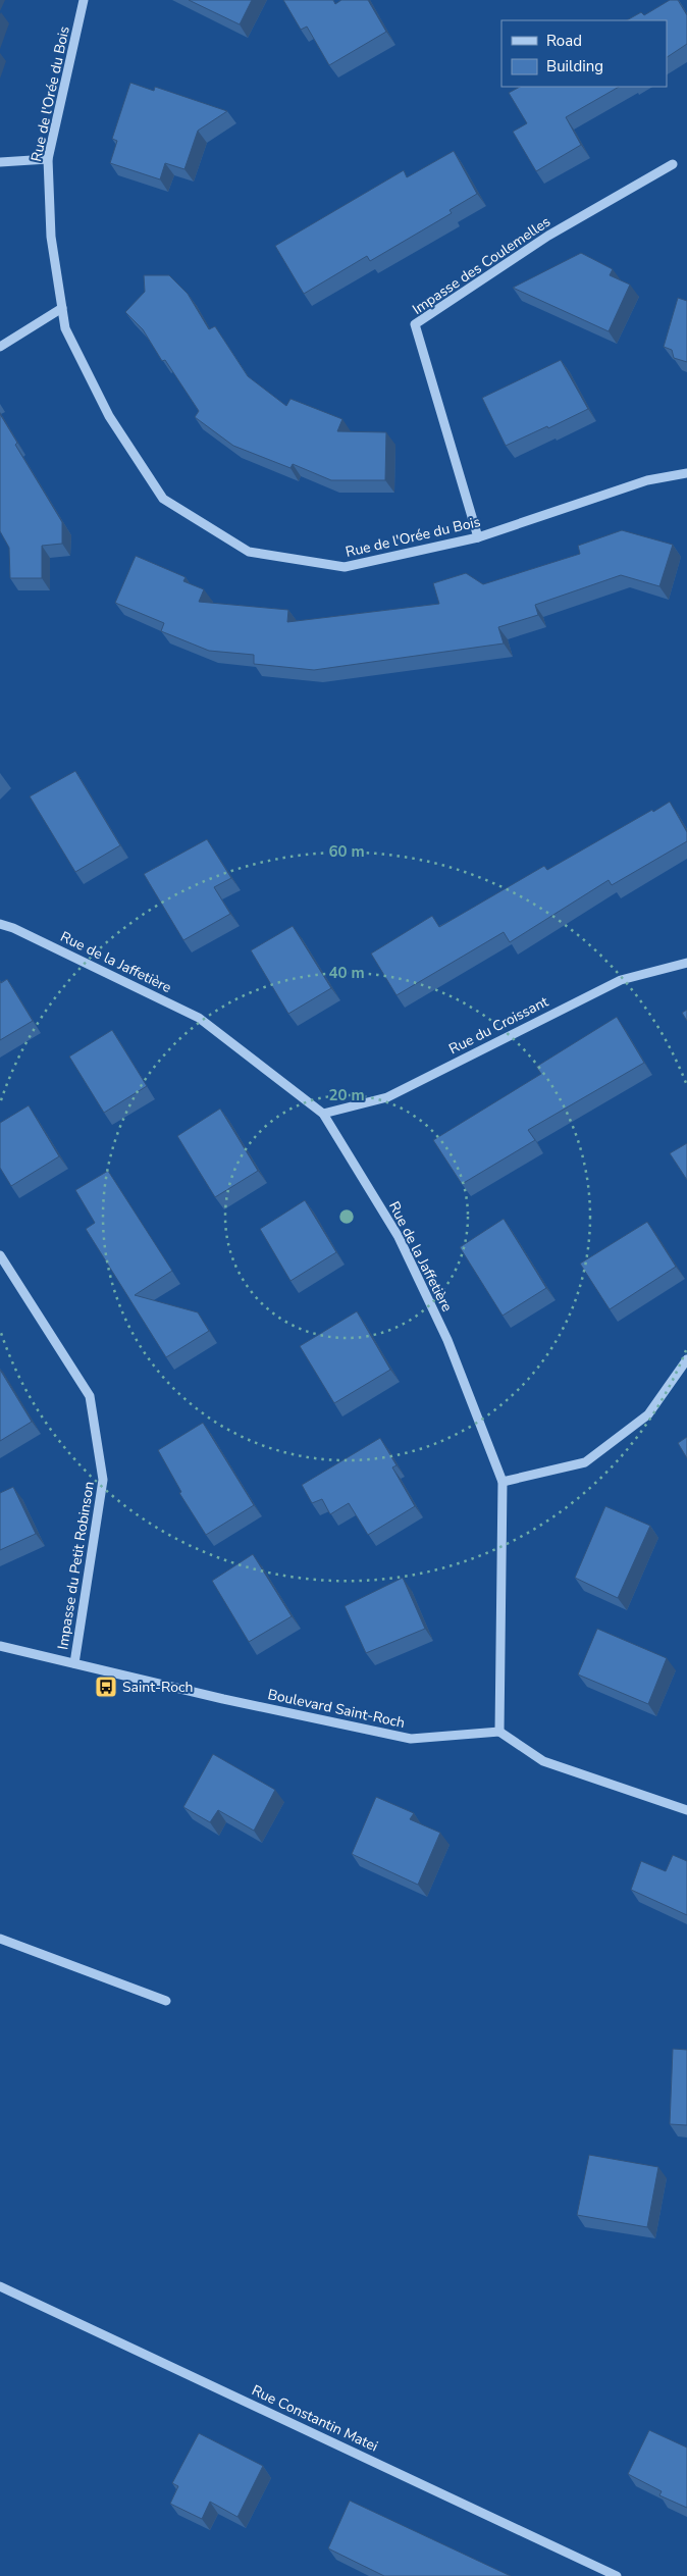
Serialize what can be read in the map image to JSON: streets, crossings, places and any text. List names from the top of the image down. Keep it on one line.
{"streets":{"street":["Rue de l'Orée du Bois","Impasse des Coulemelles","Rue de la Jaffetière","Rue du Croissant","Impasse du Petit Robinson","Boulevard Saint-Roch","Rue Constantin Matei"]},"crossings":[["Rue de l'Orée du Bois","Impasse des Coulemelles"],["Rue de la Jaffetière","Rue du Croissant"],["Rue de la Jaffetière","Boulevard Saint-Roch"],["Impasse du Petit Robinson","Boulevard Saint-Roch"]],"places":{"bus stop":["Saint-Roch"]},"legend":["Road","Building"],"rings":["60 m","40 m","20 m"]}
